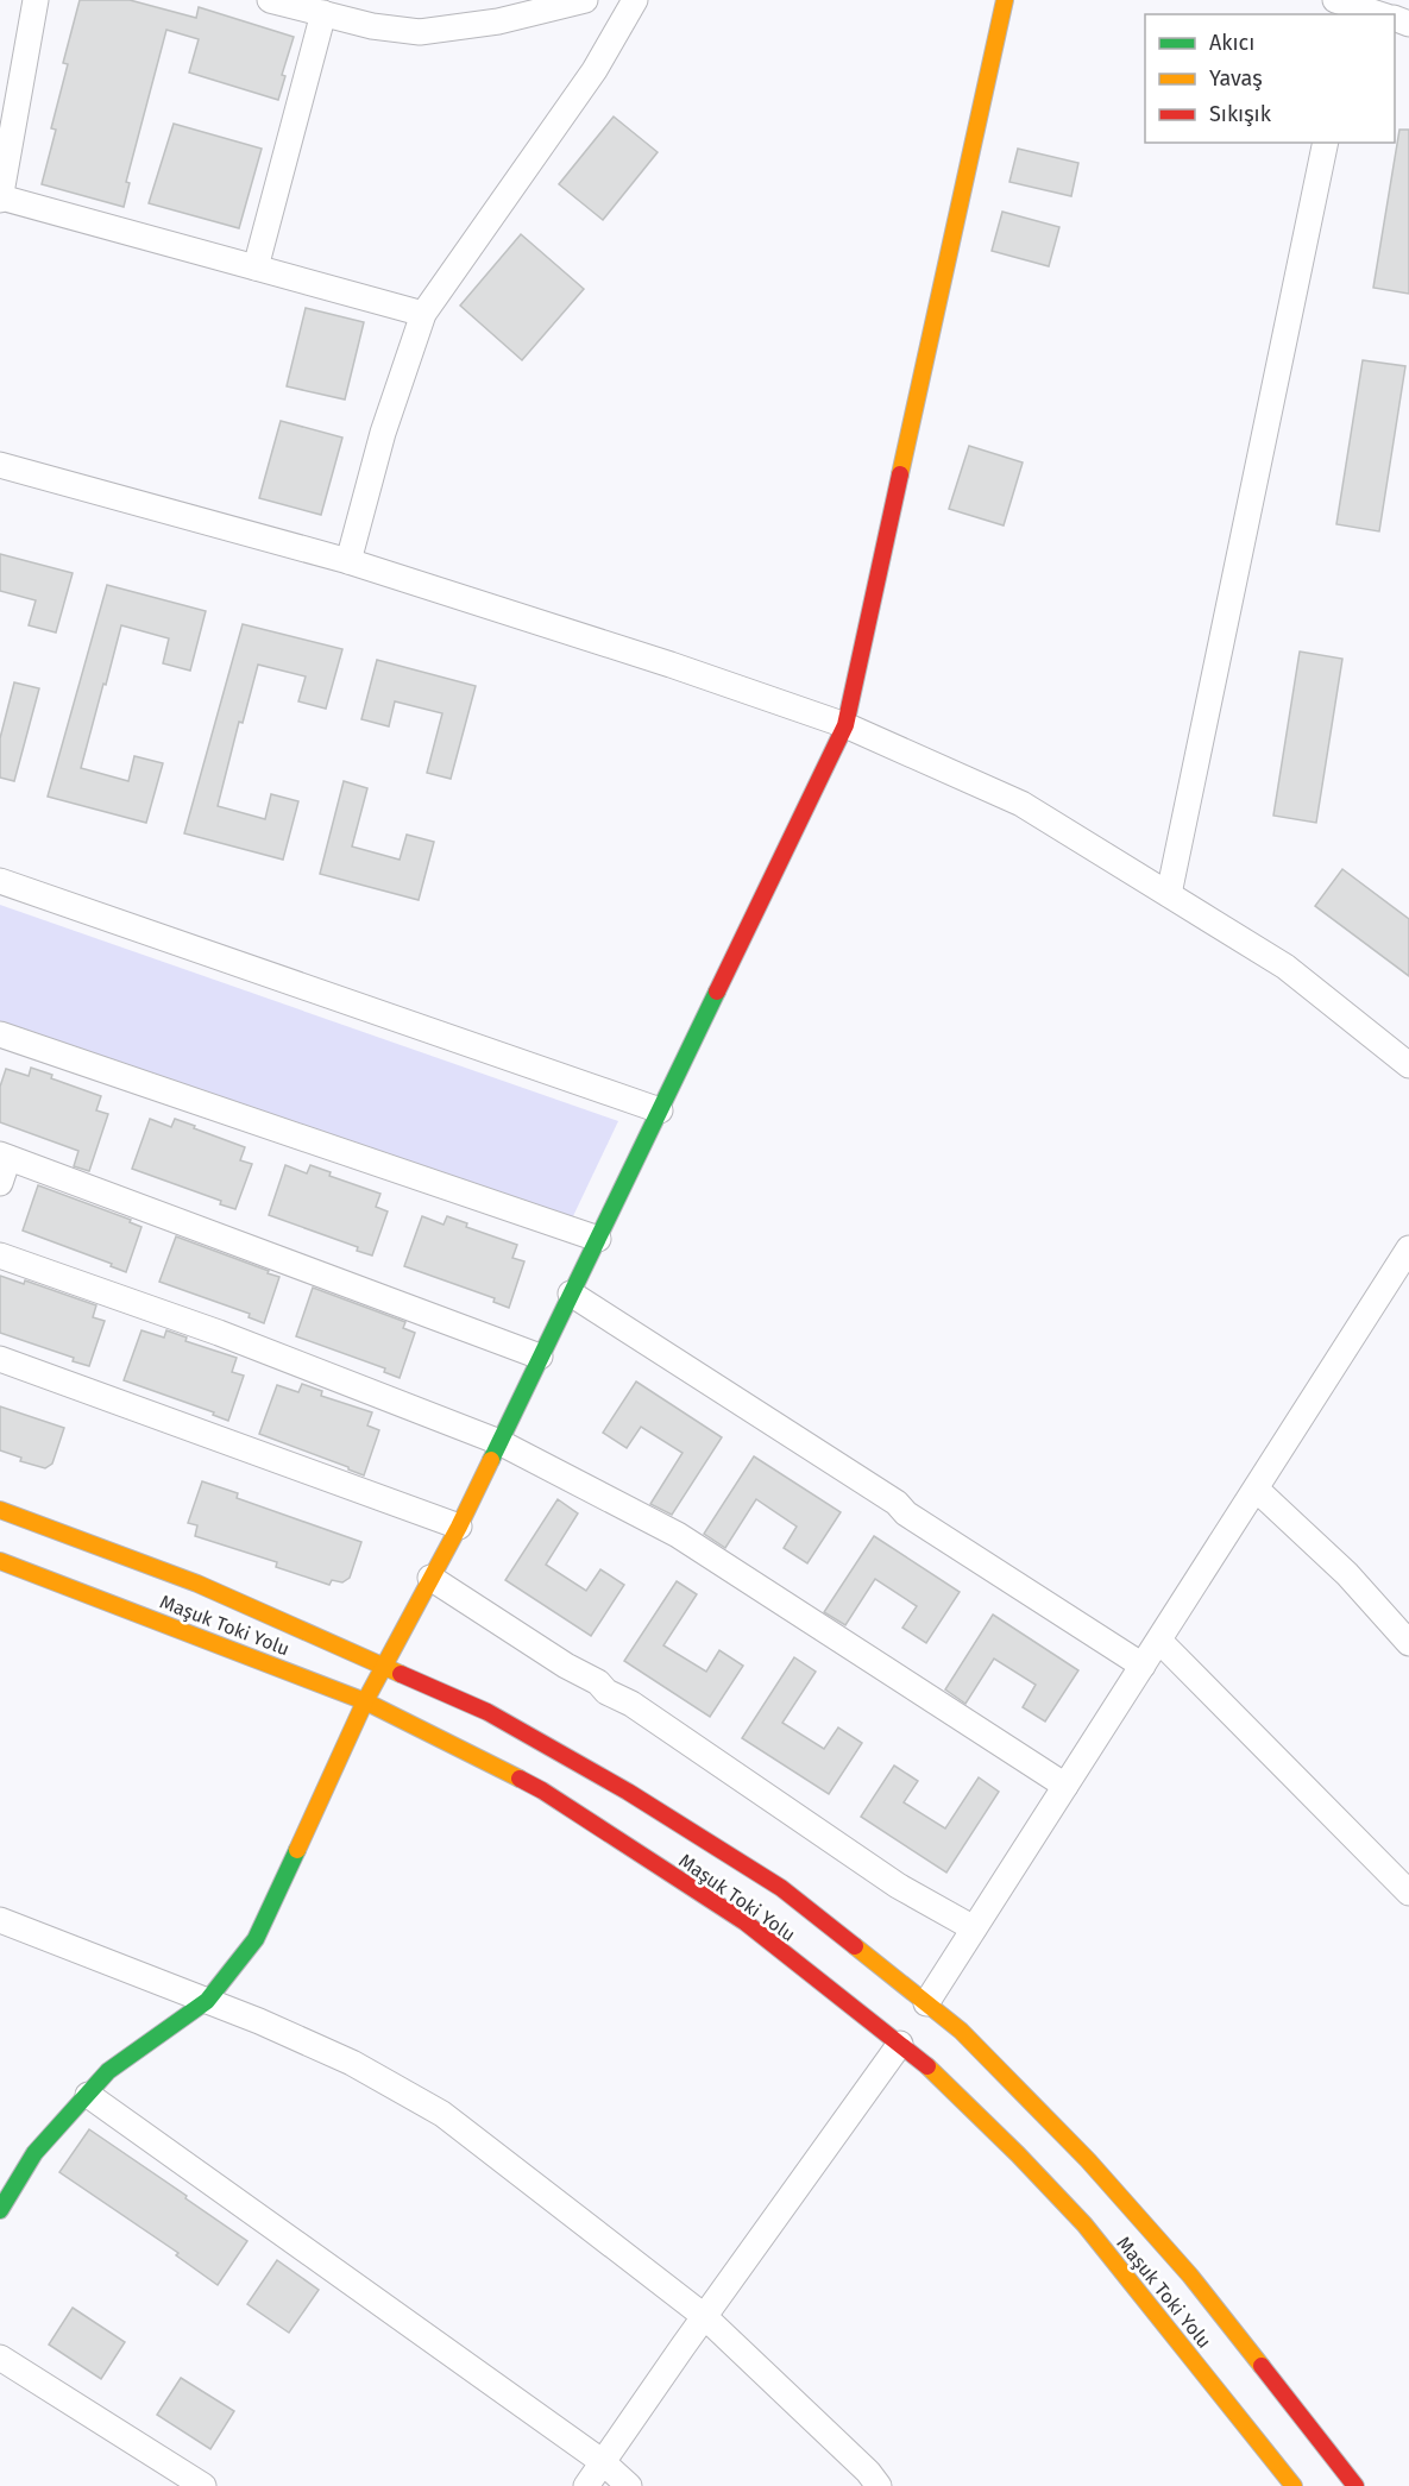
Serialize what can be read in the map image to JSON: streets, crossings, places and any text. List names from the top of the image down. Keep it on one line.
{"streets":{"main road":["Maşuk Toki Yolu"]},"legend":["Akıcı","Yavaş","Sıkışık"]}
